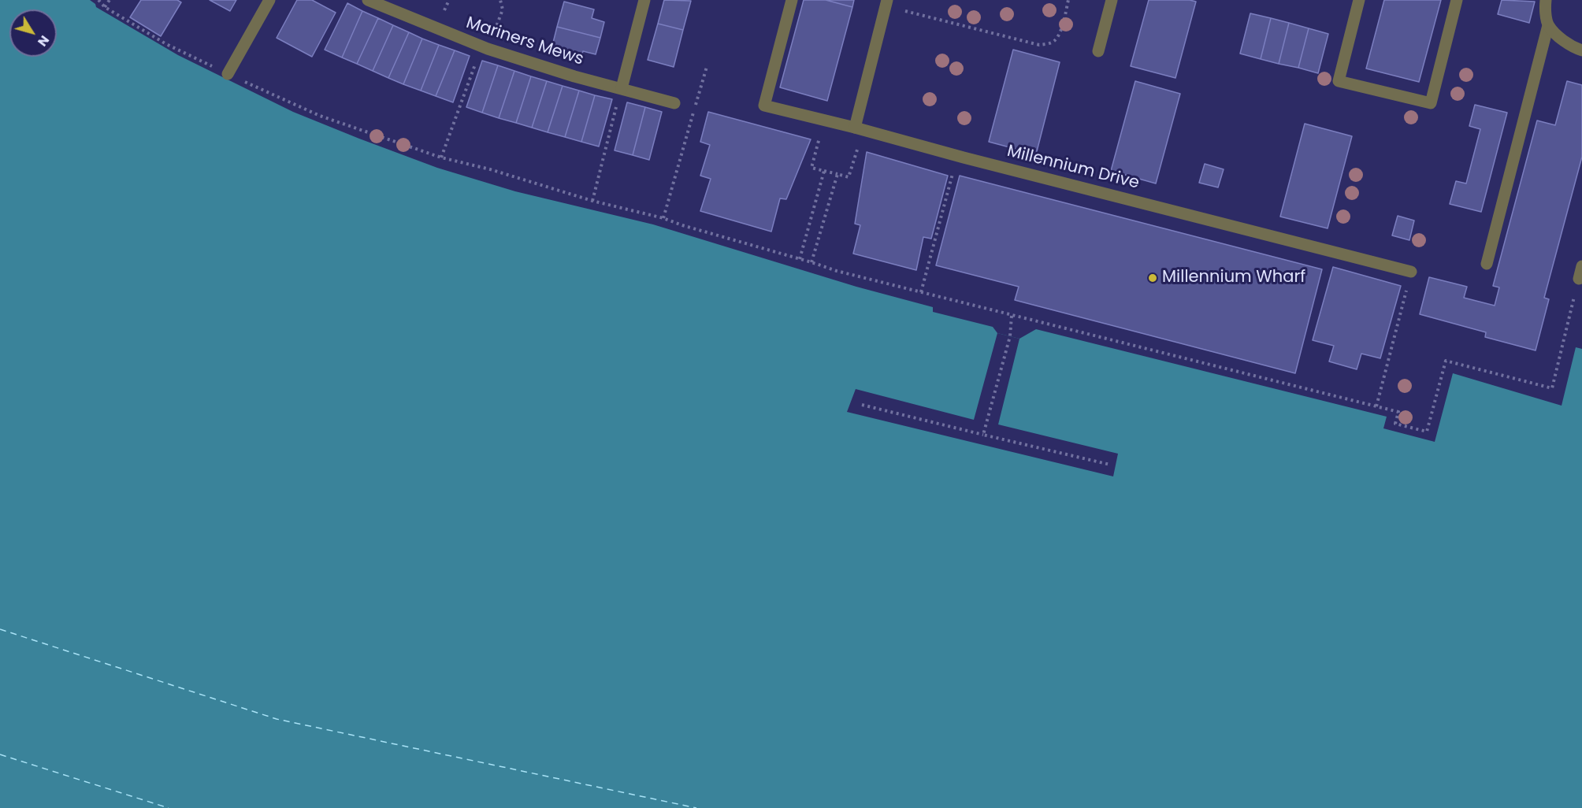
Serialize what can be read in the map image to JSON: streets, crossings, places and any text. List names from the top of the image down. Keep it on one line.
{"streets":{"street":["Mariners Mews","Millennium Drive"]},"places":["Millennium Wharf"],"north":"bottom right"}
